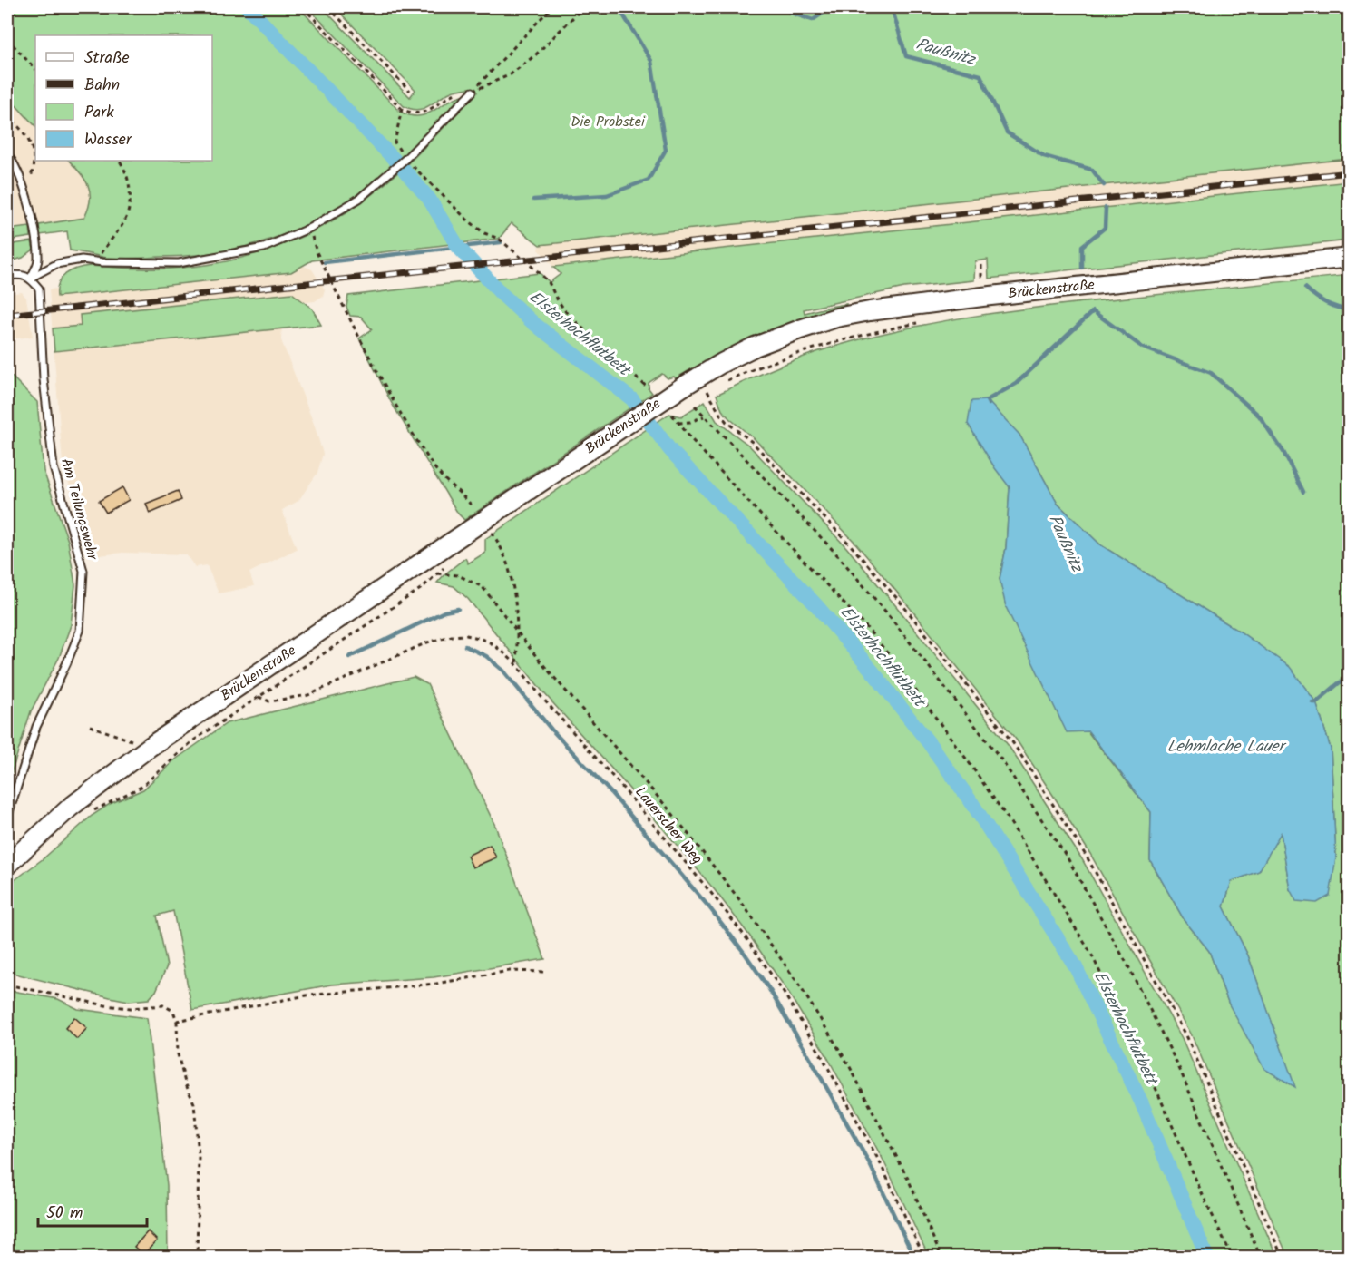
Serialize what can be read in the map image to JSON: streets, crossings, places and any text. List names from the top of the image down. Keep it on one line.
{"streets":{"main road":["Brückenstraße"],"lane":["Am Teilungswehr"],"path":["Lauerscher Weg"]},"water":["Paußnitz","Elsterhochflutbett","Lehmlache Lauer"],"parks":["Die Probstei"],"legend":["Straße","Bahn","Park","Wasser"],"scale_bar":"50 m"}
